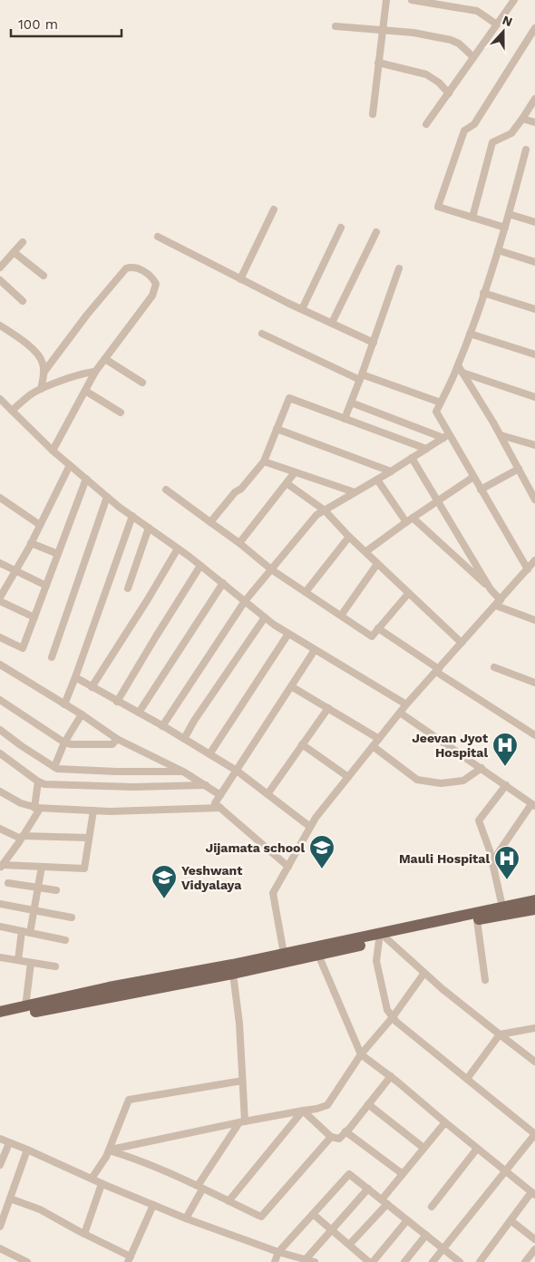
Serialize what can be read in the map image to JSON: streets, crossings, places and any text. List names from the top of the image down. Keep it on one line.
{"places":{"hospital":["Jeevan Jyot Hospital","Mauli Hospital"],"school or university":["Jijamata school","Yeshwant Vidyalaya"]},"scale_bar":"100 m","north":"top"}
